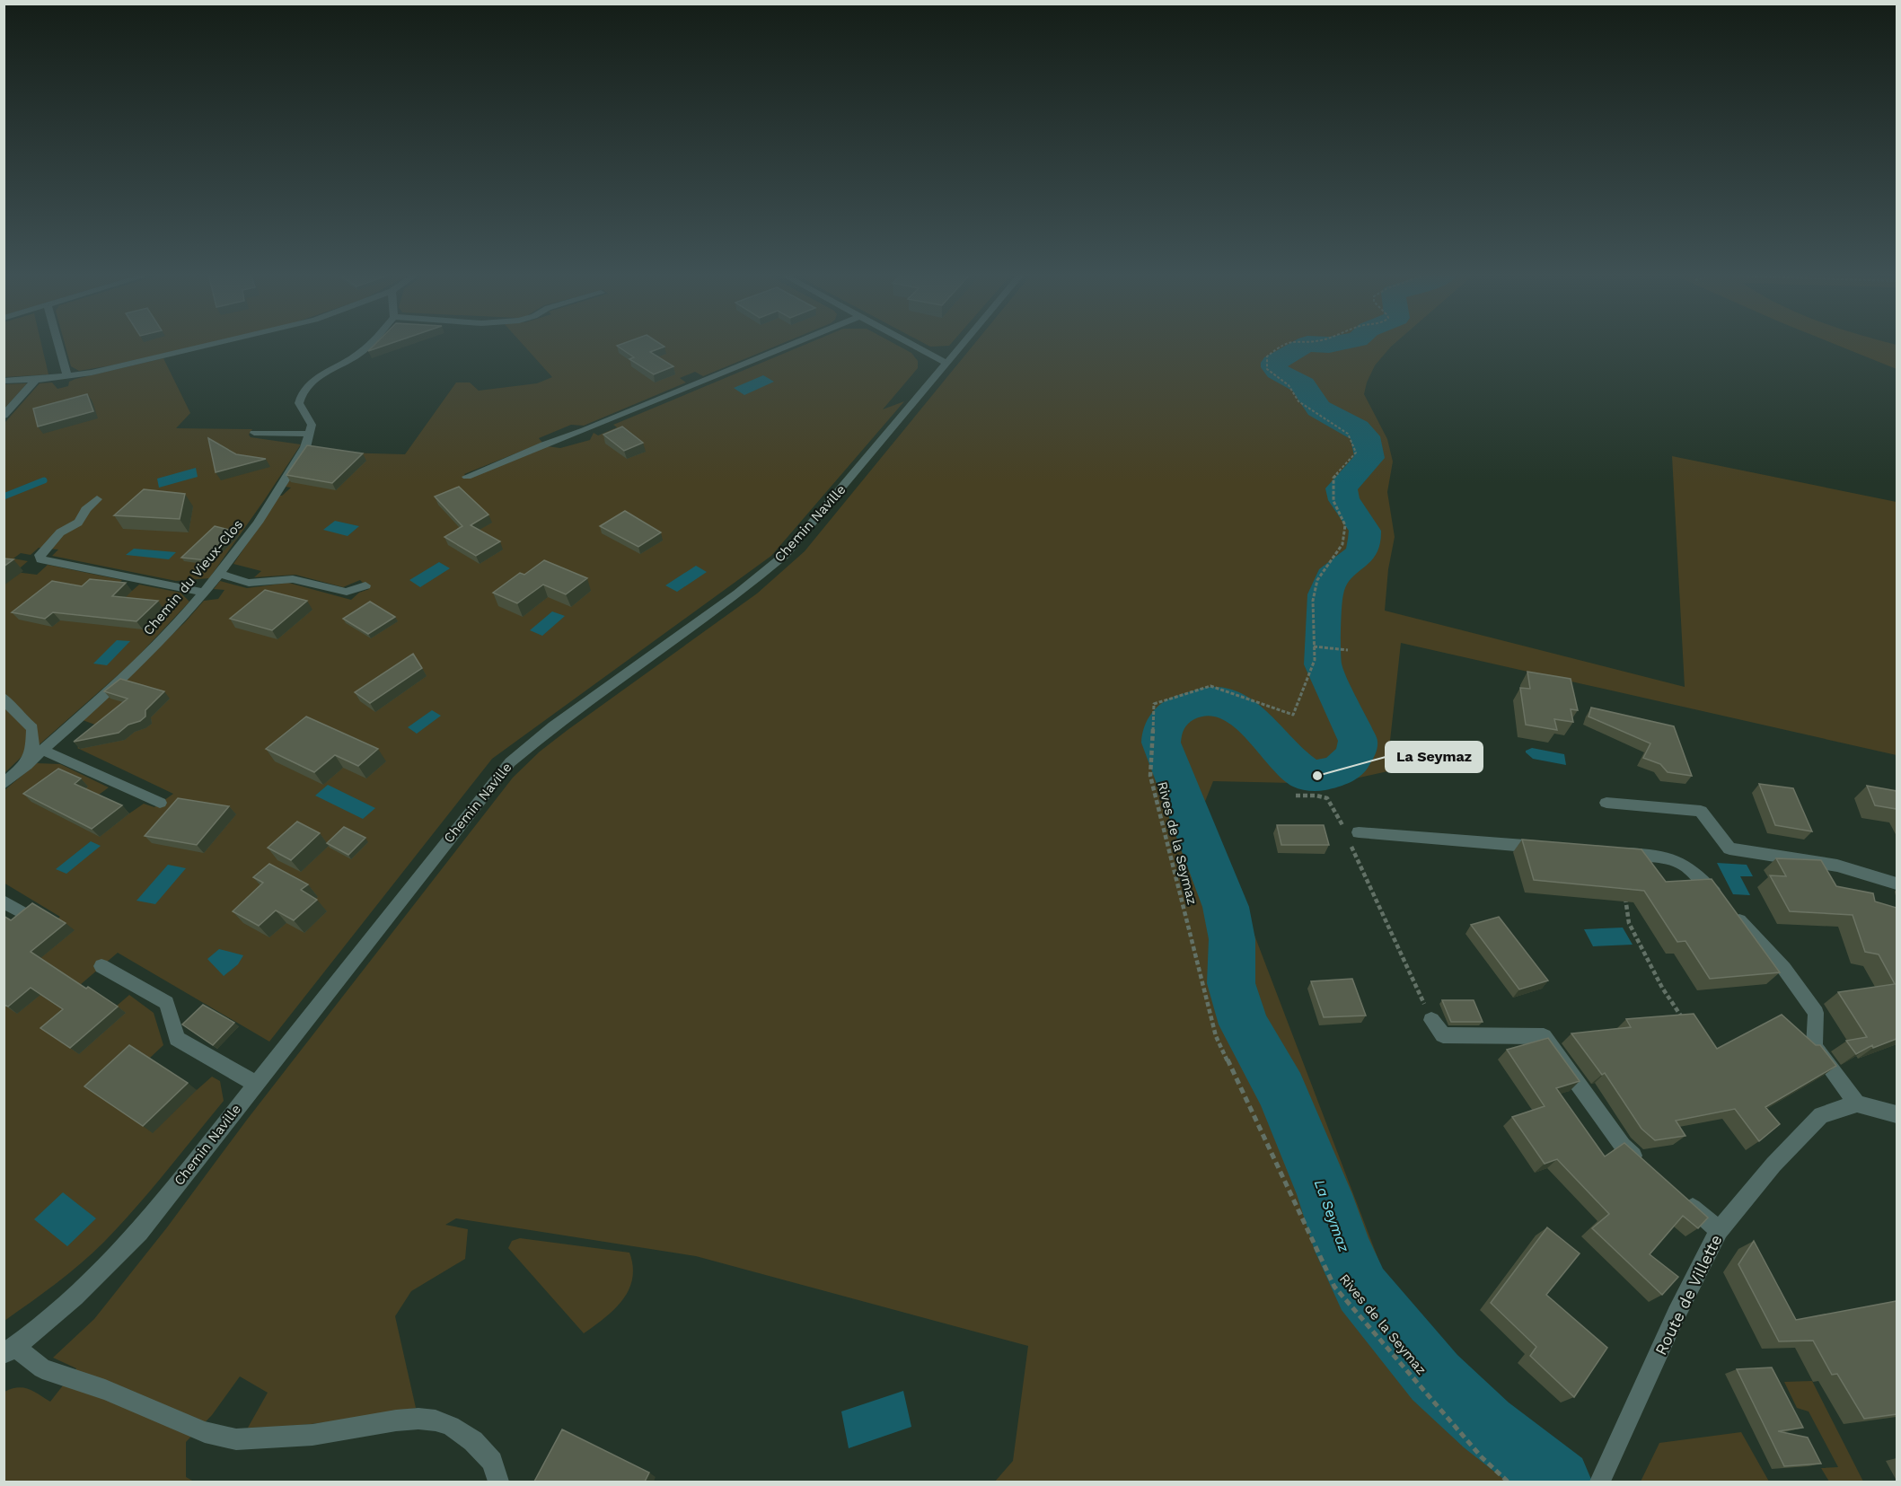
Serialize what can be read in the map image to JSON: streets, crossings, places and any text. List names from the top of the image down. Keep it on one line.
{"streets":{"street":["Chemin Naville","Chemin du Vieux-Clos","Route de Villette"],"path":["Rives de la Seymaz"]},"water":["La Seymaz"],"places":["La Seymaz"]}
